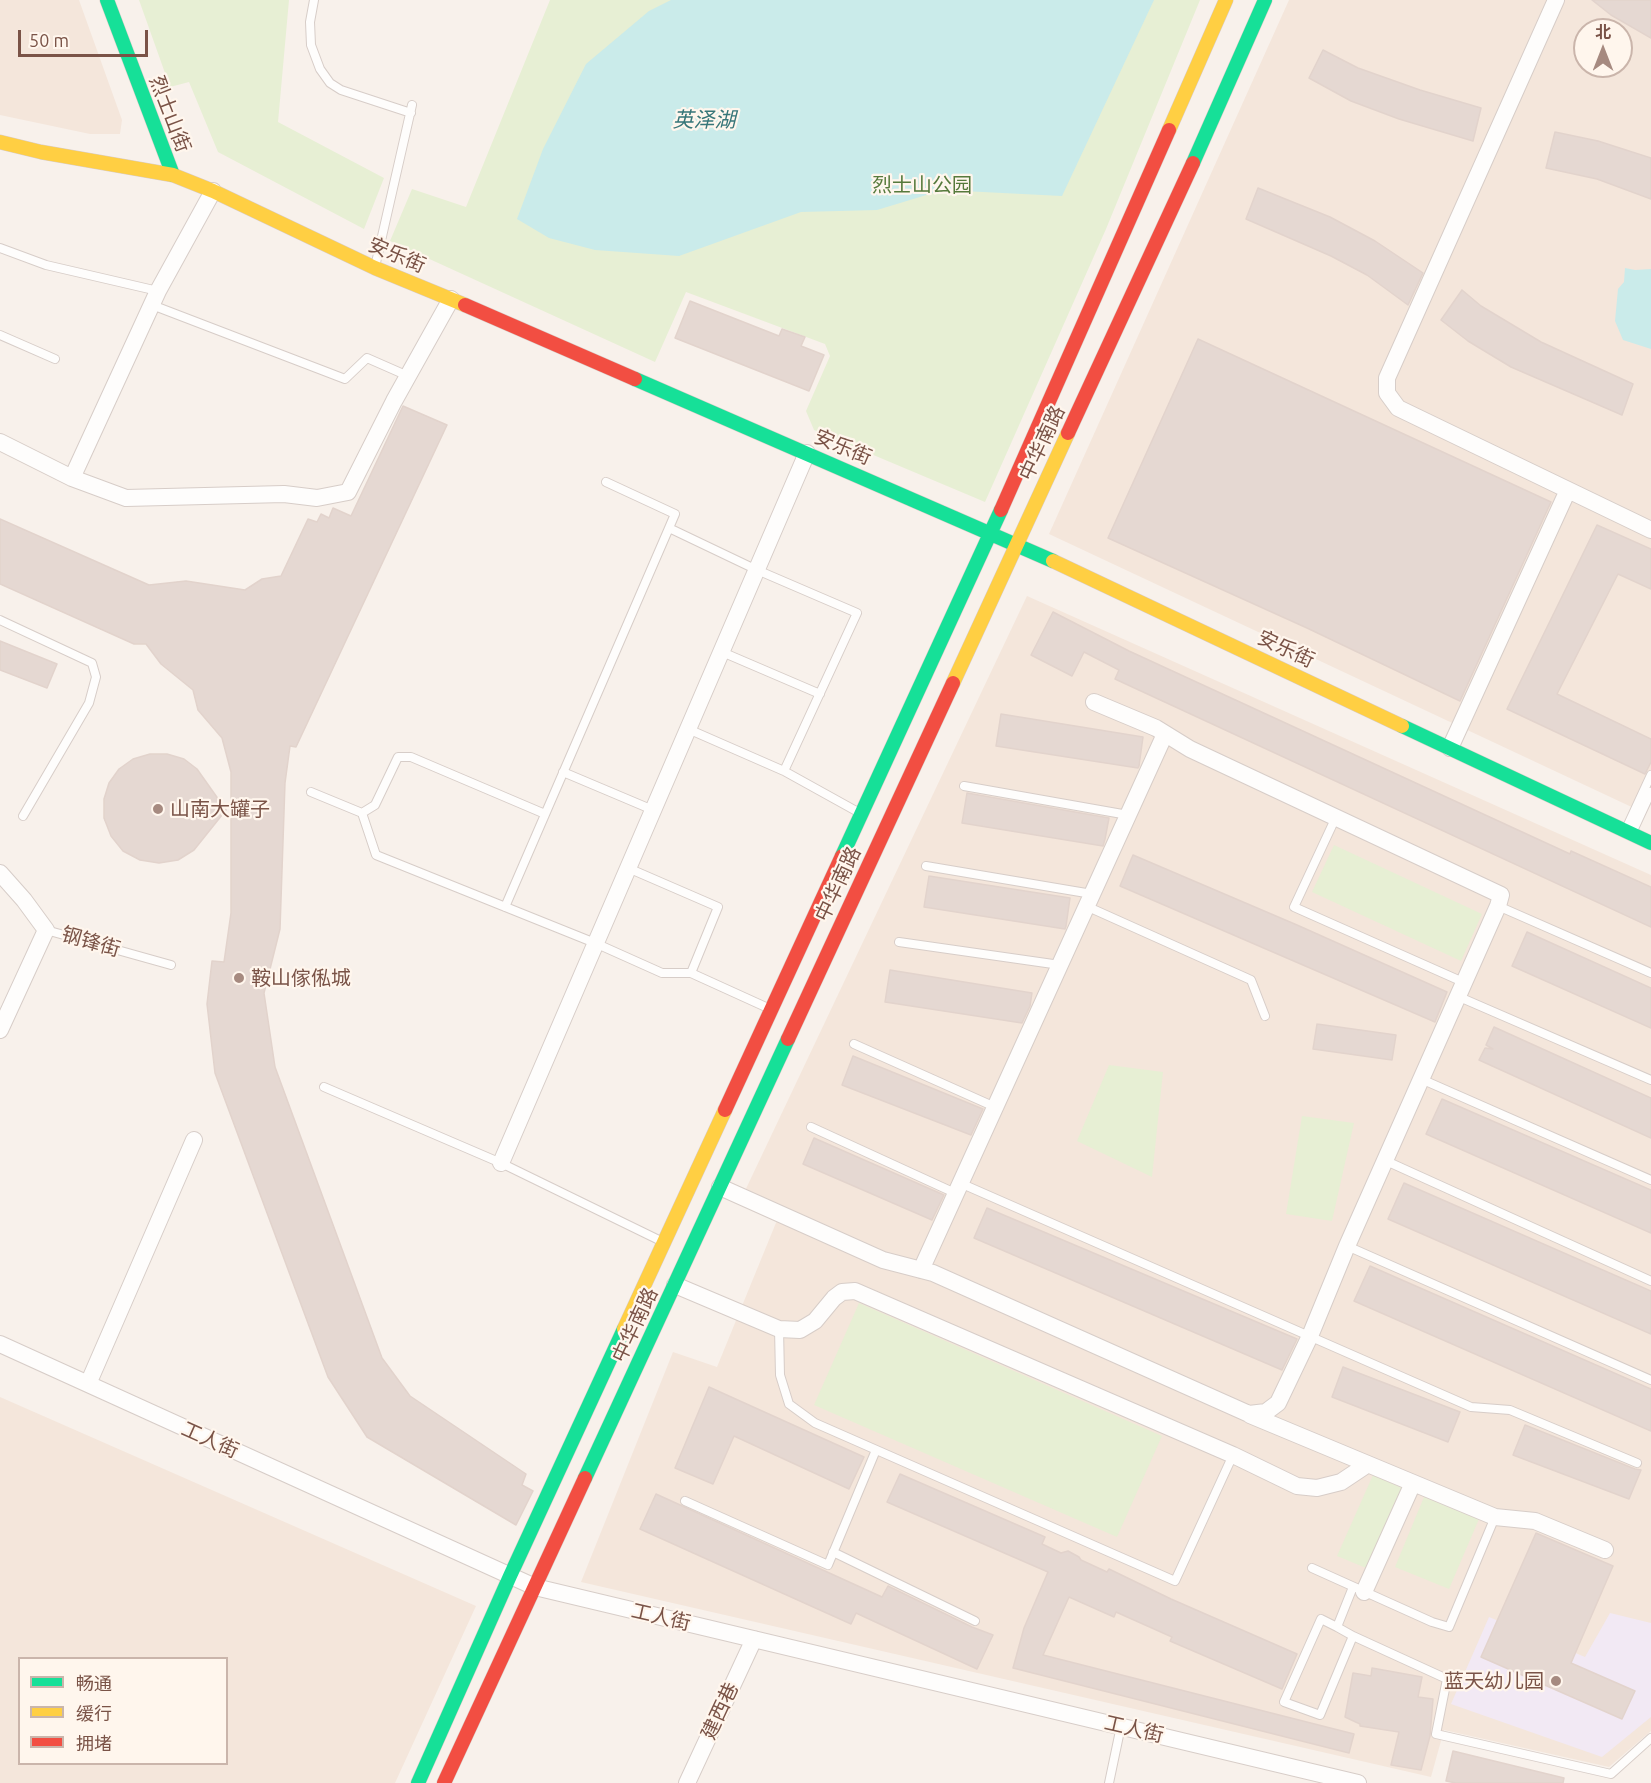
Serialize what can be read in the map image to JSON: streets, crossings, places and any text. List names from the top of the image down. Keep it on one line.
{"streets":{"main road":["烈士山街","安乐街","中华南路"],"street":["钢锋街","工人街","建西巷"]},"crossings":[["烈士山街","安乐街"],["安乐街","中华南路"],["中华南路","工人街"],["工人街","建西巷"]],"water":["英泽湖"],"parks":["烈士山公园"],"places":["山南大罐子","鞍山傢俬城","蓝天幼儿园"],"legend":["畅通","缓行","拥堵"],"scale_bar":"50 m","north":"top"}
